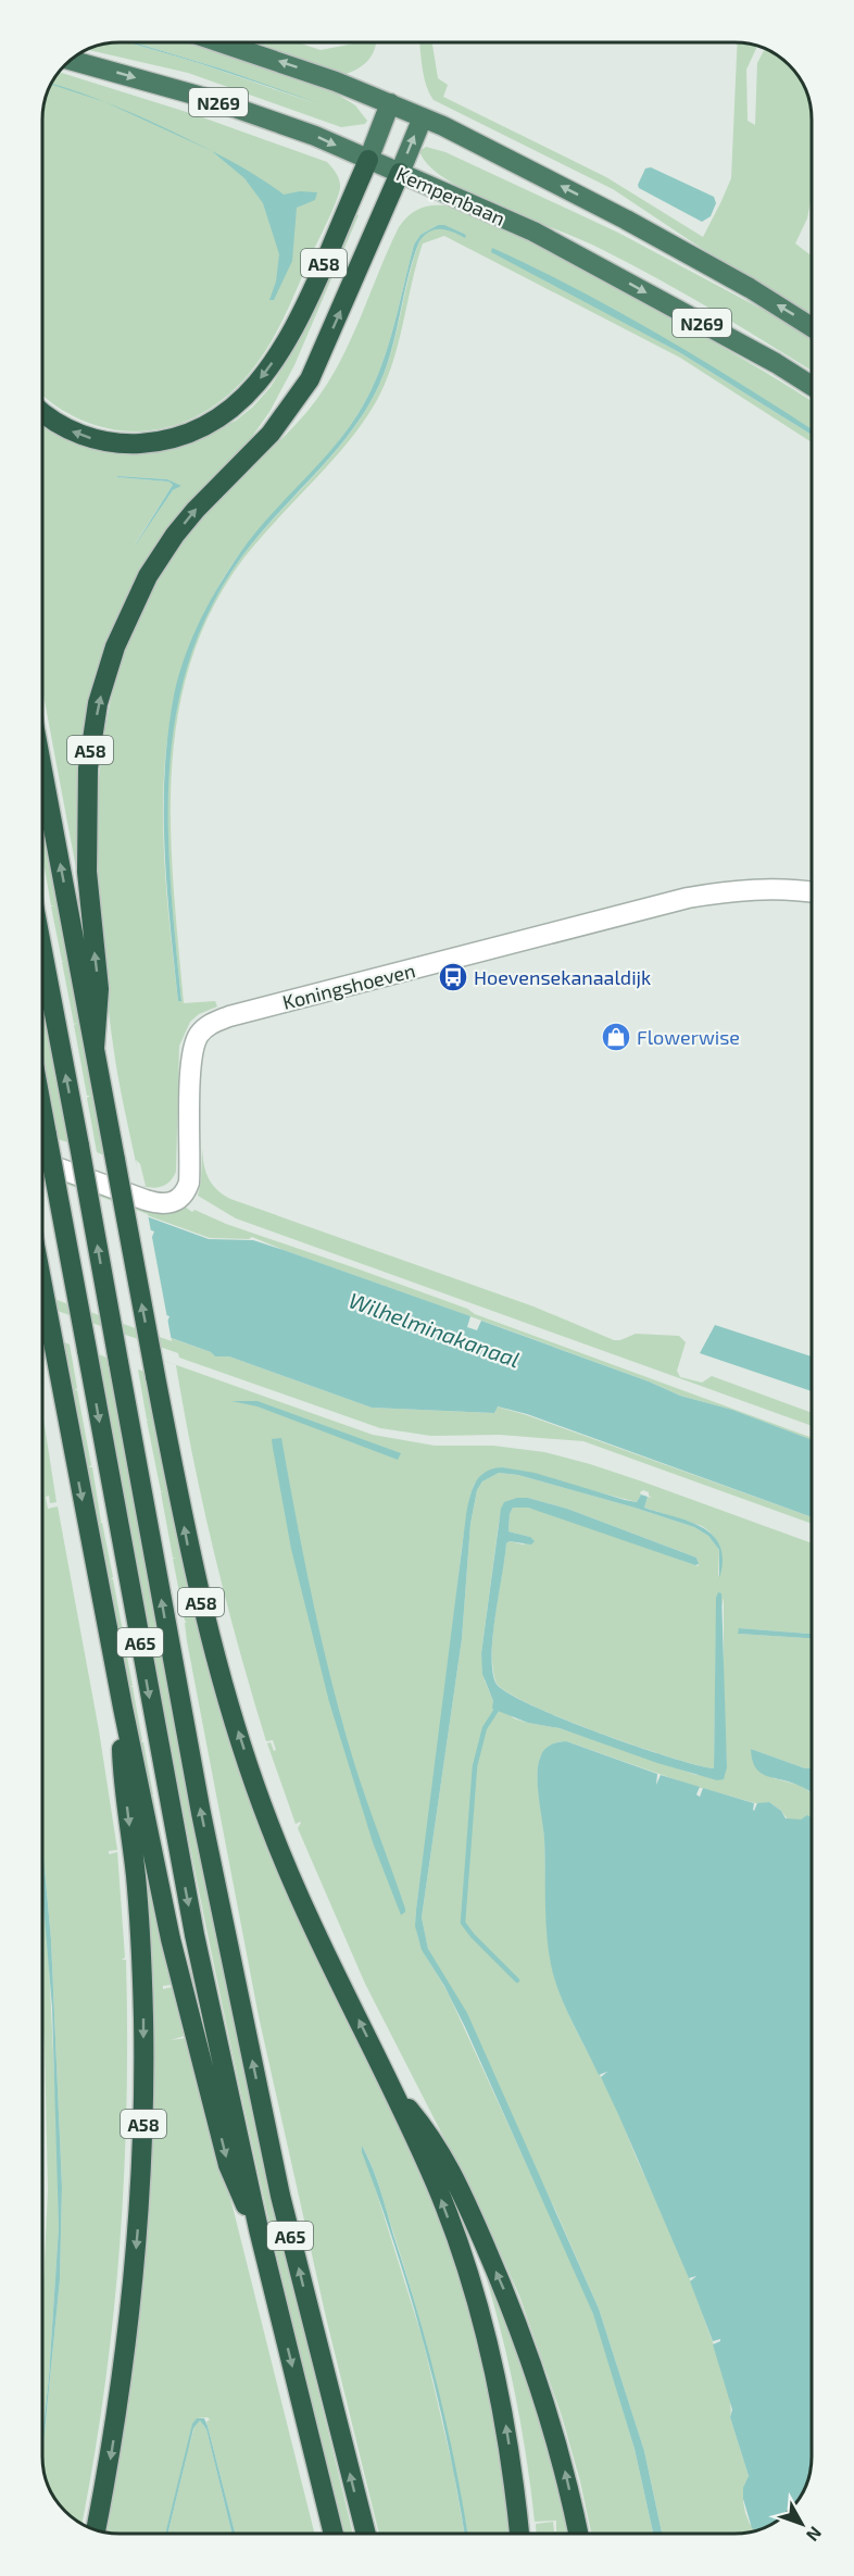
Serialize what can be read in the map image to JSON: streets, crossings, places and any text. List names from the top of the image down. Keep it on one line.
{"streets":{"highway":["N269","Kempenbaan","A58","A65"],"street":["Koningshoeven"]},"crossings":[["Kempenbaan","A58"],["A58","A65"]],"water":["Wilhelminakanaal"],"places":{"bus stop":["Hoevensekanaaldijk"],"shop":["Flowerwise"]},"north":"bottom right"}
